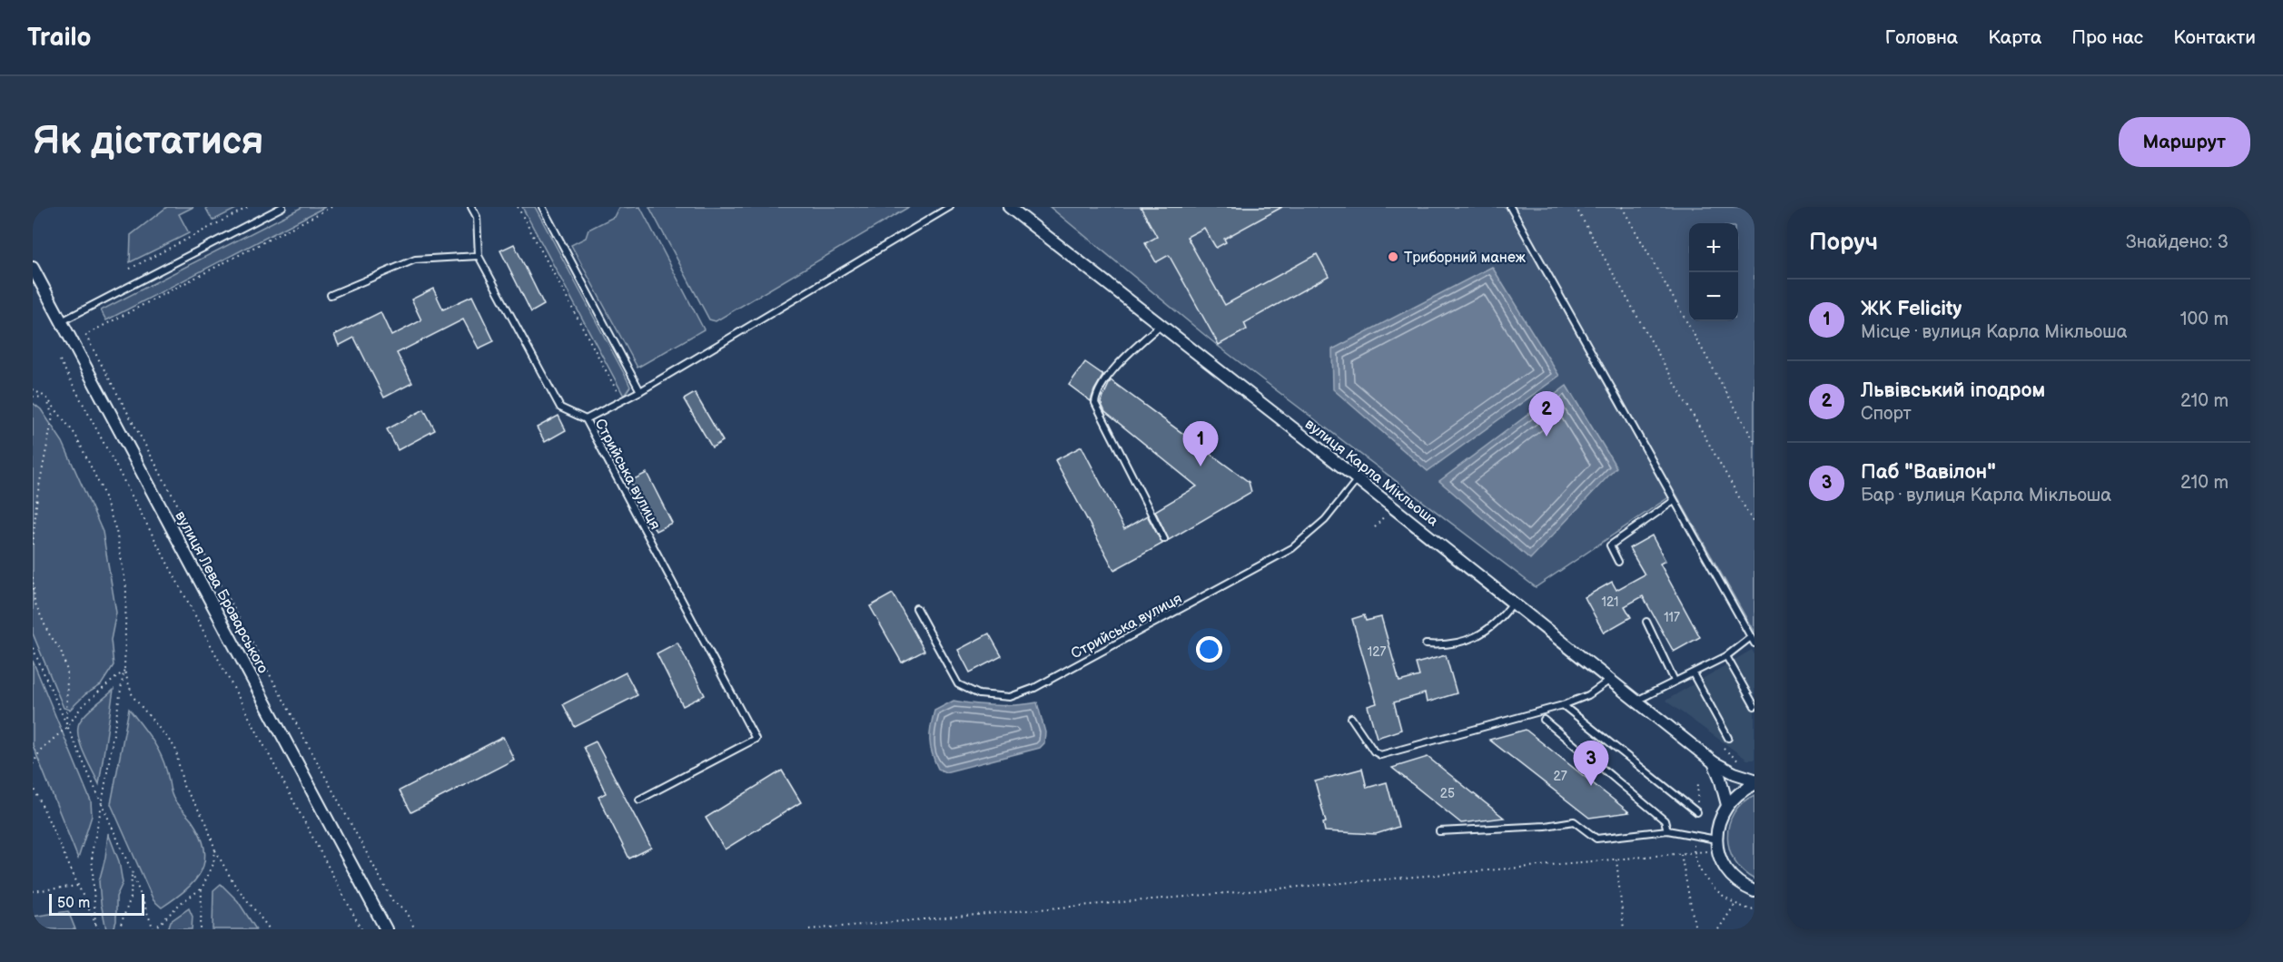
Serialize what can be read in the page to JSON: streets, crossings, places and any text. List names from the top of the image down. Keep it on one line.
{"streets":{"street":["вулиця Карла Мікльоша","вулиця Лева Броварського"],"lane":["Стрийська вулиця"]},"crossings":[["вулиця Карла Мікльоша","Стрийська вулиця"]],"places":["Триборний манеж"],"house_numbers":["121","117","127","27","25"],"scale_bar":"50 m","page":{"header":"Trailo","nav":["Головна","Карта","Про нас","Контакти"],"buttons":"Маршрут","title":"Як дістатися","heading":["Поруч","Знайдено: 3"],"map_buttons":["+","−"],"list":[{"mark":"1","name":"ЖК Felicity","note":"Місце · вулиця Карла Мікльоша","value":"100 m"},{"mark":"2","name":"Львівський іподром","note":"Спорт","value":"210 m"},{"mark":"3","name":"Паб \"Вавілон\"","note":"Бар · вулиця Карла Мікльоша","value":"210 m"}],"pins":["2","1","3"],"scale":"50 m"}}
